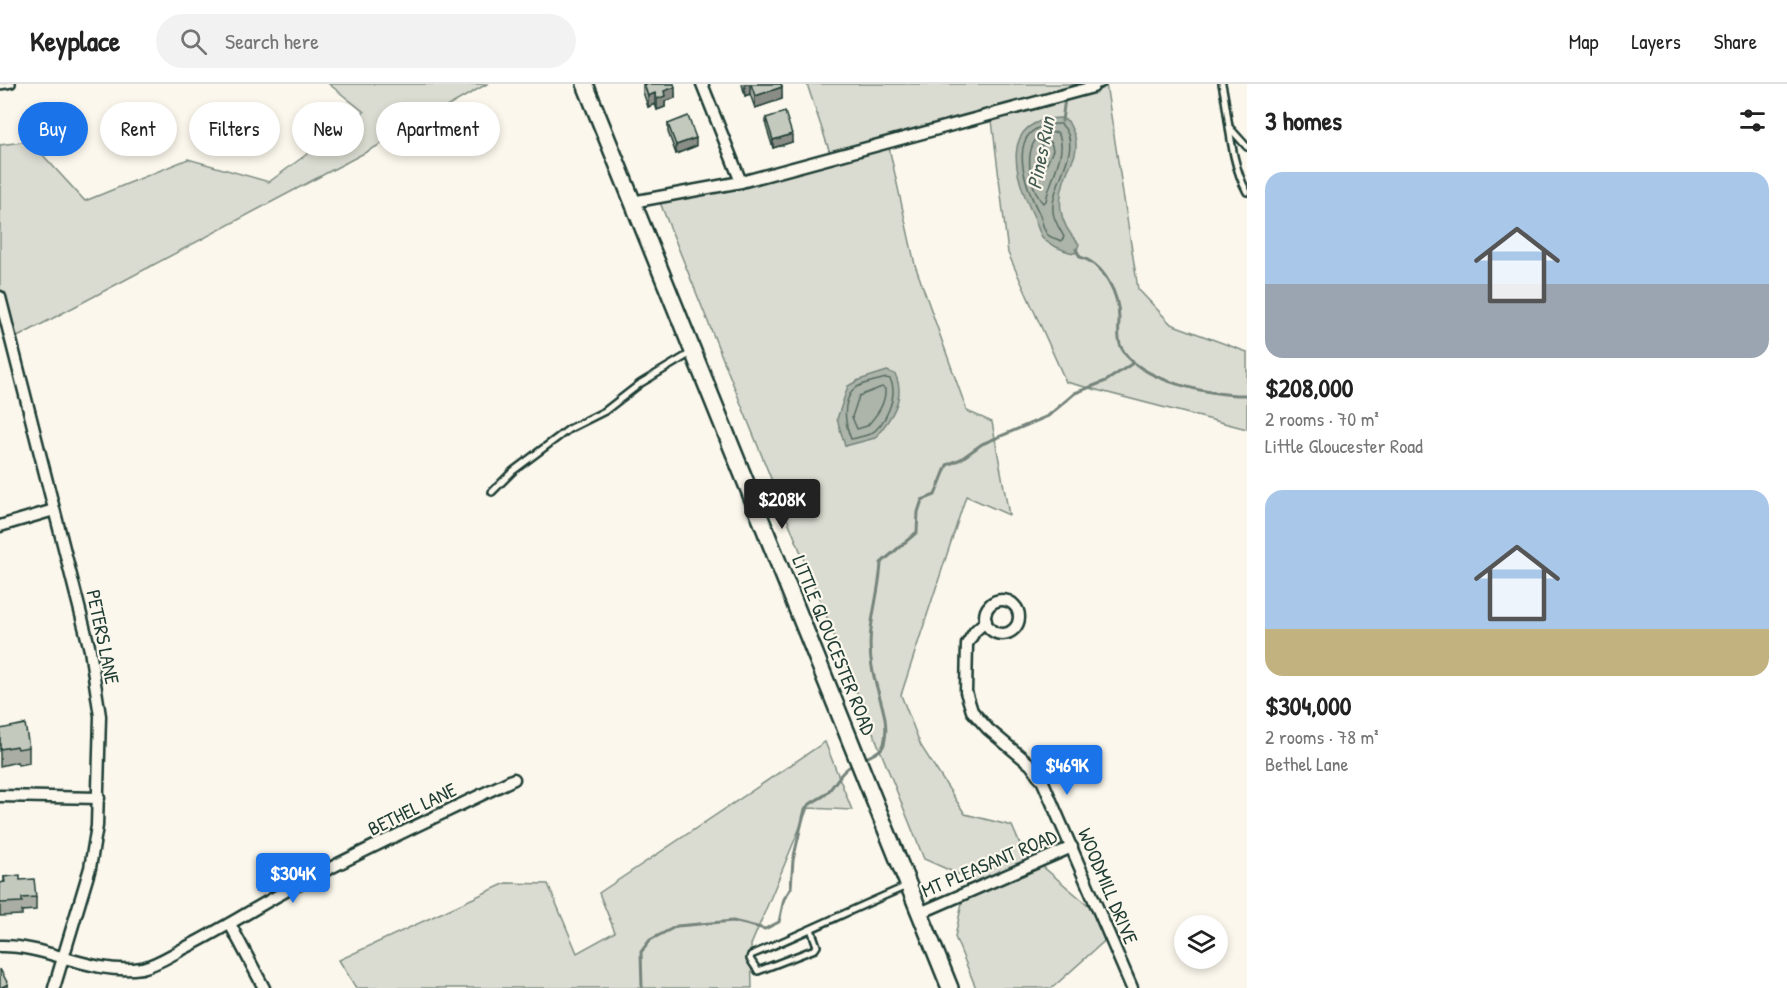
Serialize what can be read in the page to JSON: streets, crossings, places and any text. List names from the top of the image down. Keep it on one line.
{"streets":{"street":["PETERS LANE","LITTLE GLOUCESTER ROAD","BETHEL LANE","MT PLEASANT ROAD","WOODMILL DRIVE"]},"crossings":[["PETERS LANE","BETHEL LANE"],["LITTLE GLOUCESTER ROAD","MT PLEASANT ROAD"],["MT PLEASANT ROAD","WOODMILL DRIVE"]],"water":["Pines Run"],"page":{"header":"Keyplace","search":"Search here","nav":["Map","Layers","Share"],"heading":"3 homes","chip":["Buy","Rent","Filters","New","Apartment"],"list":[{"name":"$208,000","note":"2 rooms · 70 m² · Little Gloucester Road"},{"name":"$304,000","note":"2 rooms · 78 m² · Bethel Lane"}],"price":["$208K","$469K","$304K"]}}
